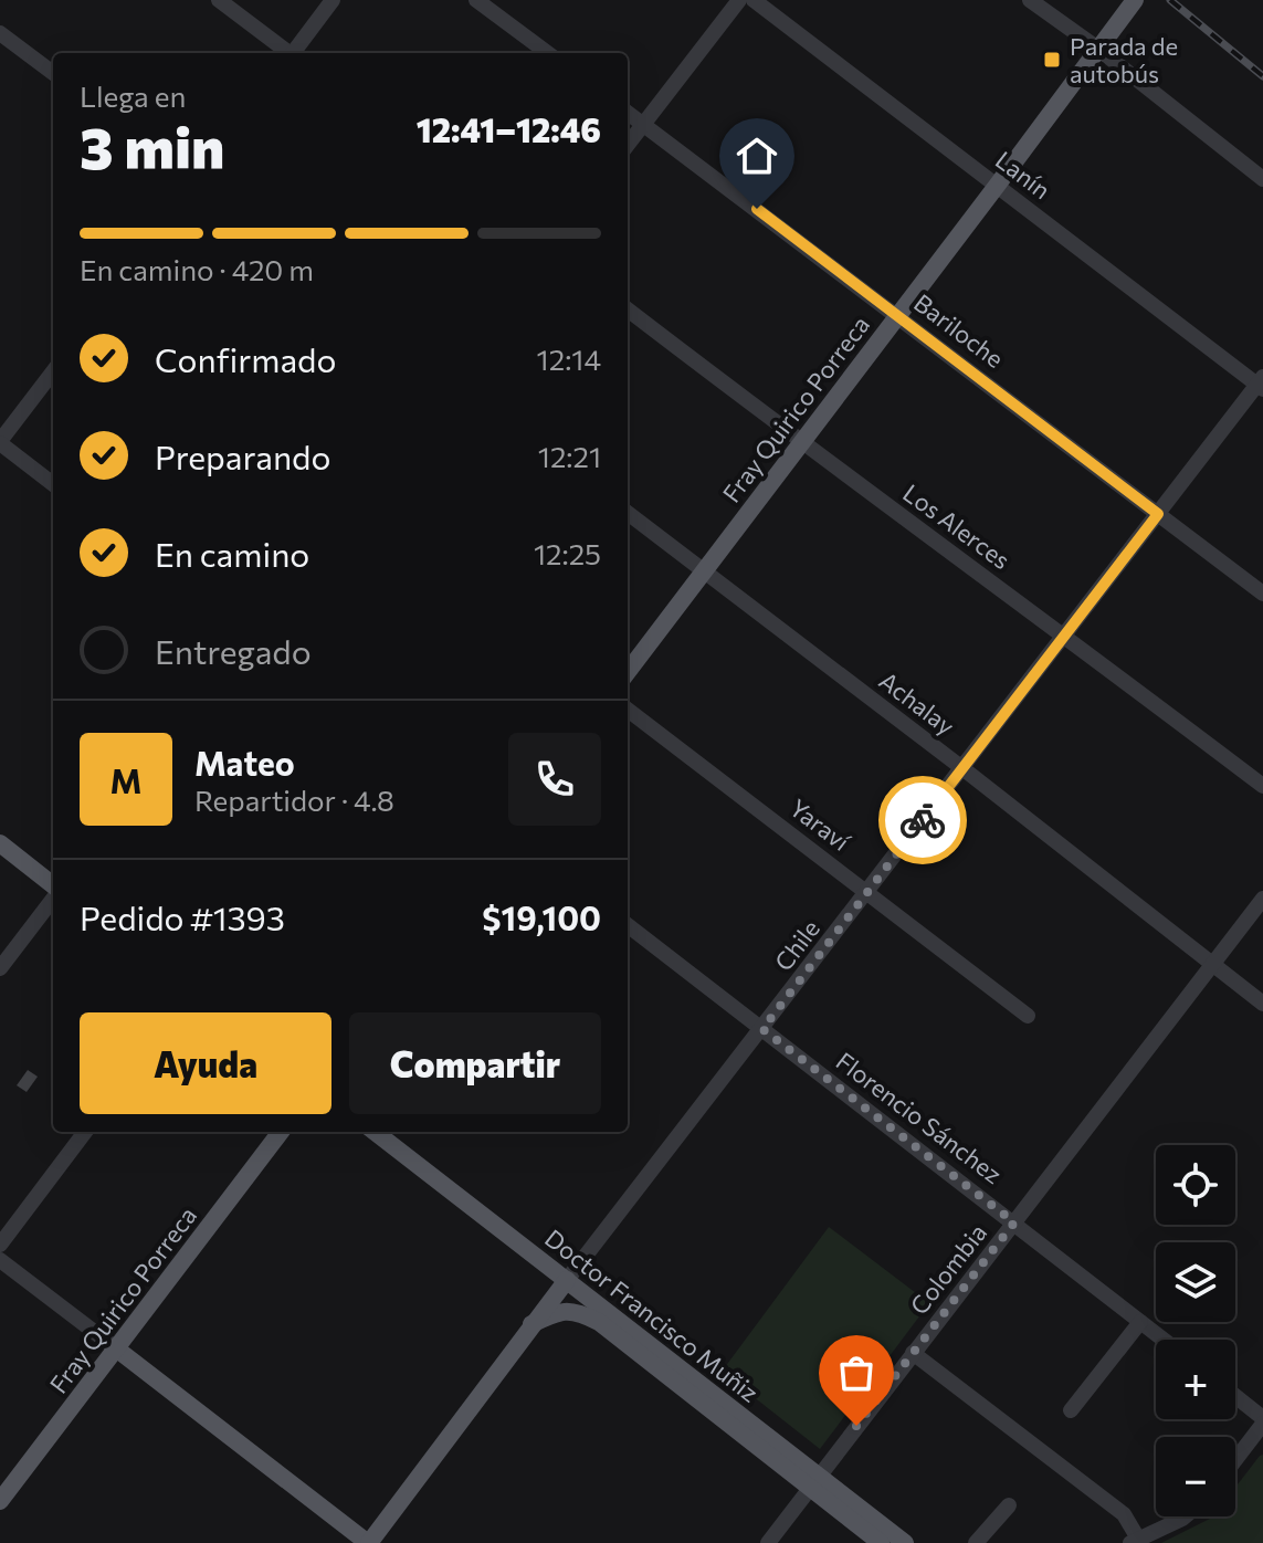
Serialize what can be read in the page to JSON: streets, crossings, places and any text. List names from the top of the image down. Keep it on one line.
{"streets":{"main road":["Fray Quirico Porreca","Chile","Doctor Francisco Muñiz"],"street":["Lanín","Bariloche","Los Alerces","Achalay","Yaraví","Florencio Sánchez","Colombia"]},"crossings":[["Lanín","Fray Quirico Porreca"],["Lanín","Chile"],["Bariloche","Fray Quirico Porreca"],["Bariloche","Chile"],["Fray Quirico Porreca","Los Alerces"],["Fray Quirico Porreca","Achalay"],["Los Alerces","Chile"],["Achalay","Chile"],["Achalay","Colombia"],["Yaraví","Chile"],["Chile","Florencio Sánchez"],["Chile","Doctor Francisco Muñiz"],["Florencio Sánchez","Colombia"],["Colombia","Doctor Francisco Muñiz"]],"places":{"transit":["Parada de autobús"]},"page":{"heading":["3 min","Llega en","12:41–12:46"],"panel":["Mateo","Repartidor · 4.8","Pedido #1393","$19,100"],"bar":"En camino · 420 m","list":[["Confirmado","12:14"],["Preparando","12:21"],["En camino","12:25"],"Entregado"],"round":"M","buttons":["Ayuda","Compartir"],"map_buttons":["+","−"]}}
